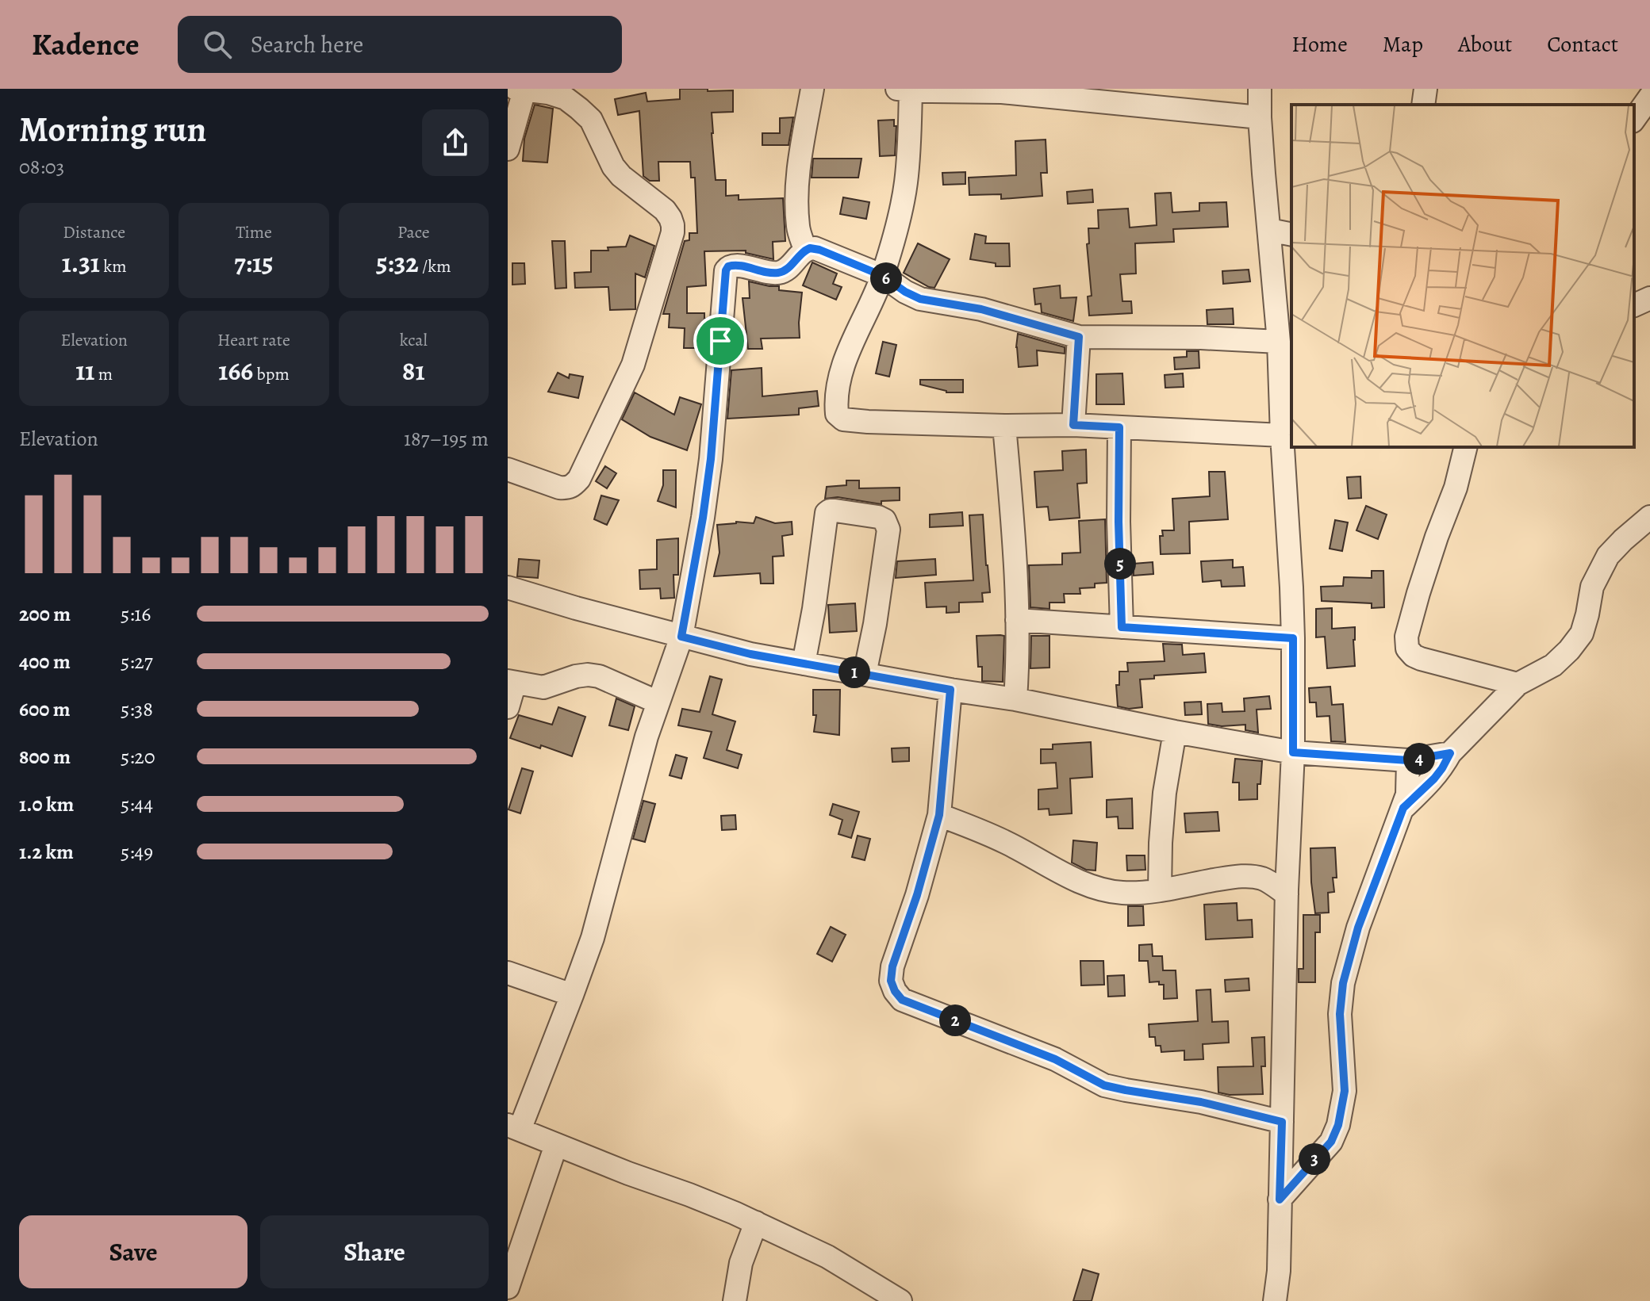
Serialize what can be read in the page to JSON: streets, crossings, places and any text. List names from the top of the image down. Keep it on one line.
{"page":{"header":"Kadence","search":"Search here","nav":["Home","Map","About","Contact"],"heading":["Morning run","08:03"],"stats":[["Distance","1.31 km"],["Time","7:15"],["Pace","5:32 /km"],["Elevation","11 m"],["Heart rate","166 bpm"],["kcal","81"]],"pins":["6","5","1","4","2","3"],"chart":["Elevation","187–195 m"],"list":[{"name":"200 m","note":"5:16"},{"name":"400 m","note":"5:27"},{"name":"600 m","note":"5:38"},{"name":"800 m","note":"5:20"},{"name":"1.0 km","note":"5:44"},{"name":"1.2 km","note":"5:49"}],"buttons":["Save","Share"]}}
